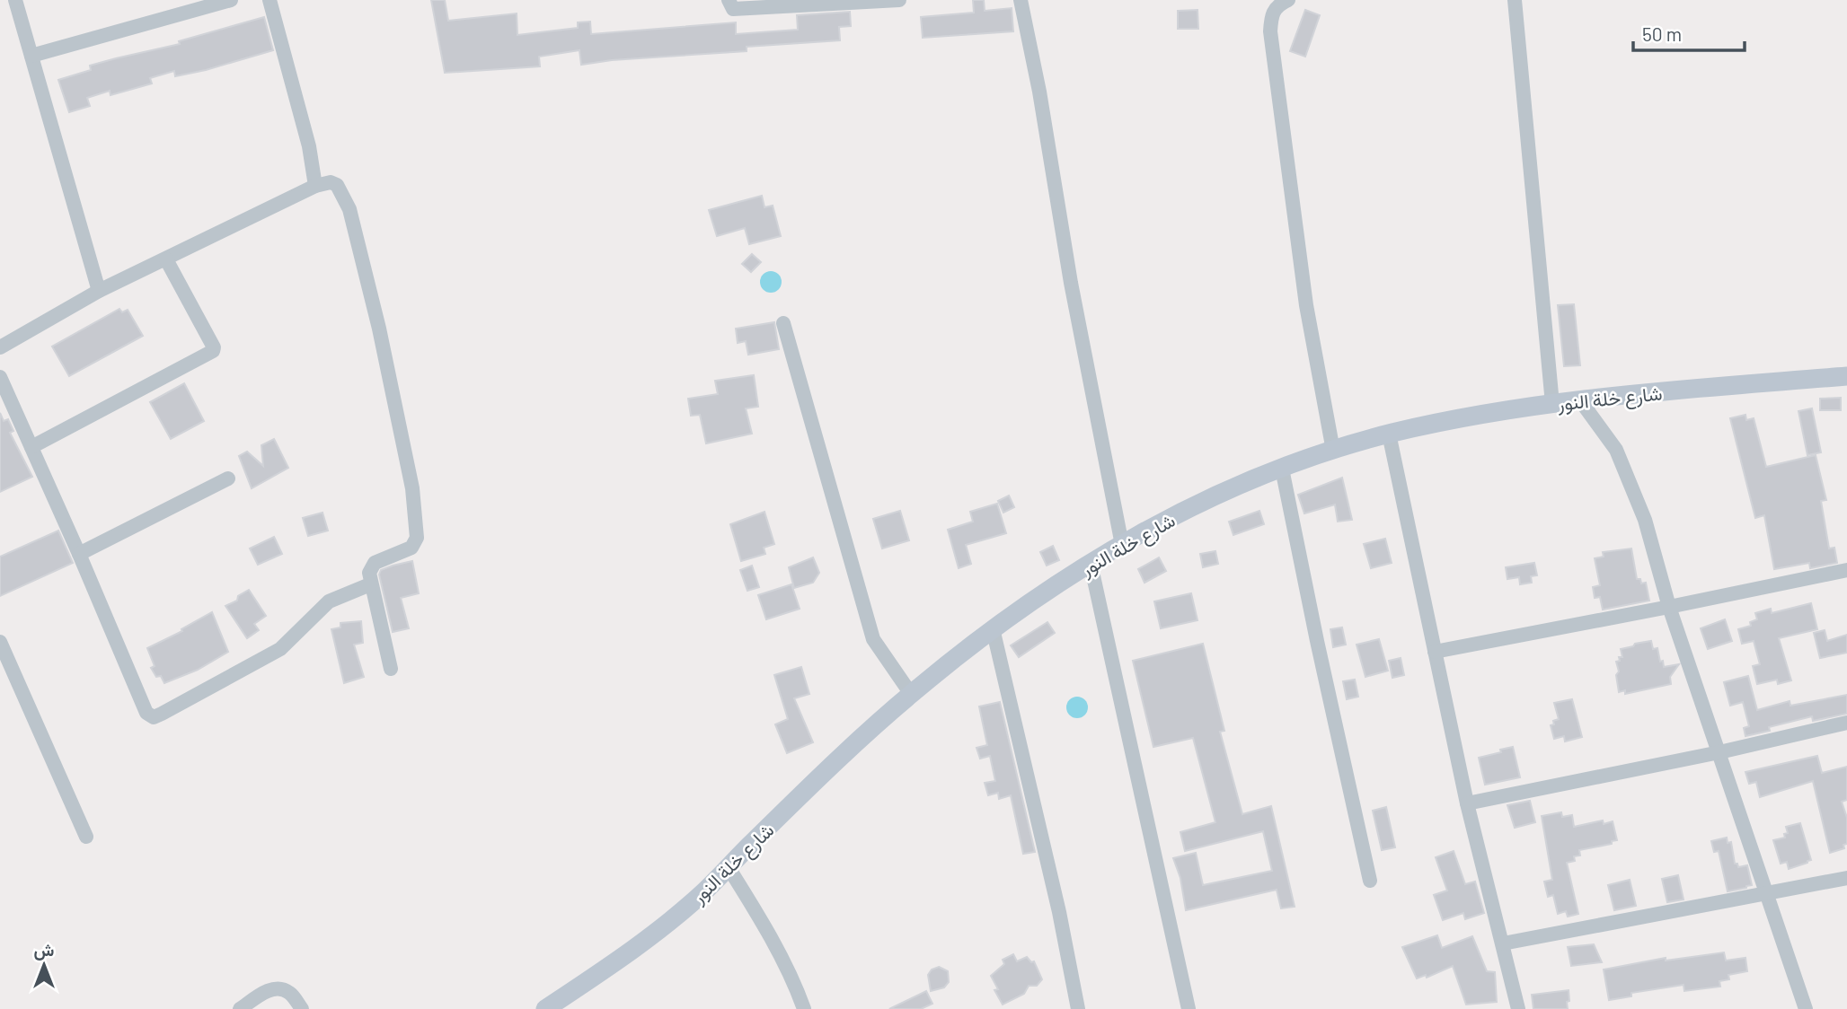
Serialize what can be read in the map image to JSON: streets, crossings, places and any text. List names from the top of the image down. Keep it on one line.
{"streets":{"street":["شارع خلة النور"]},"scale_bar":"50 m","north":"top"}
